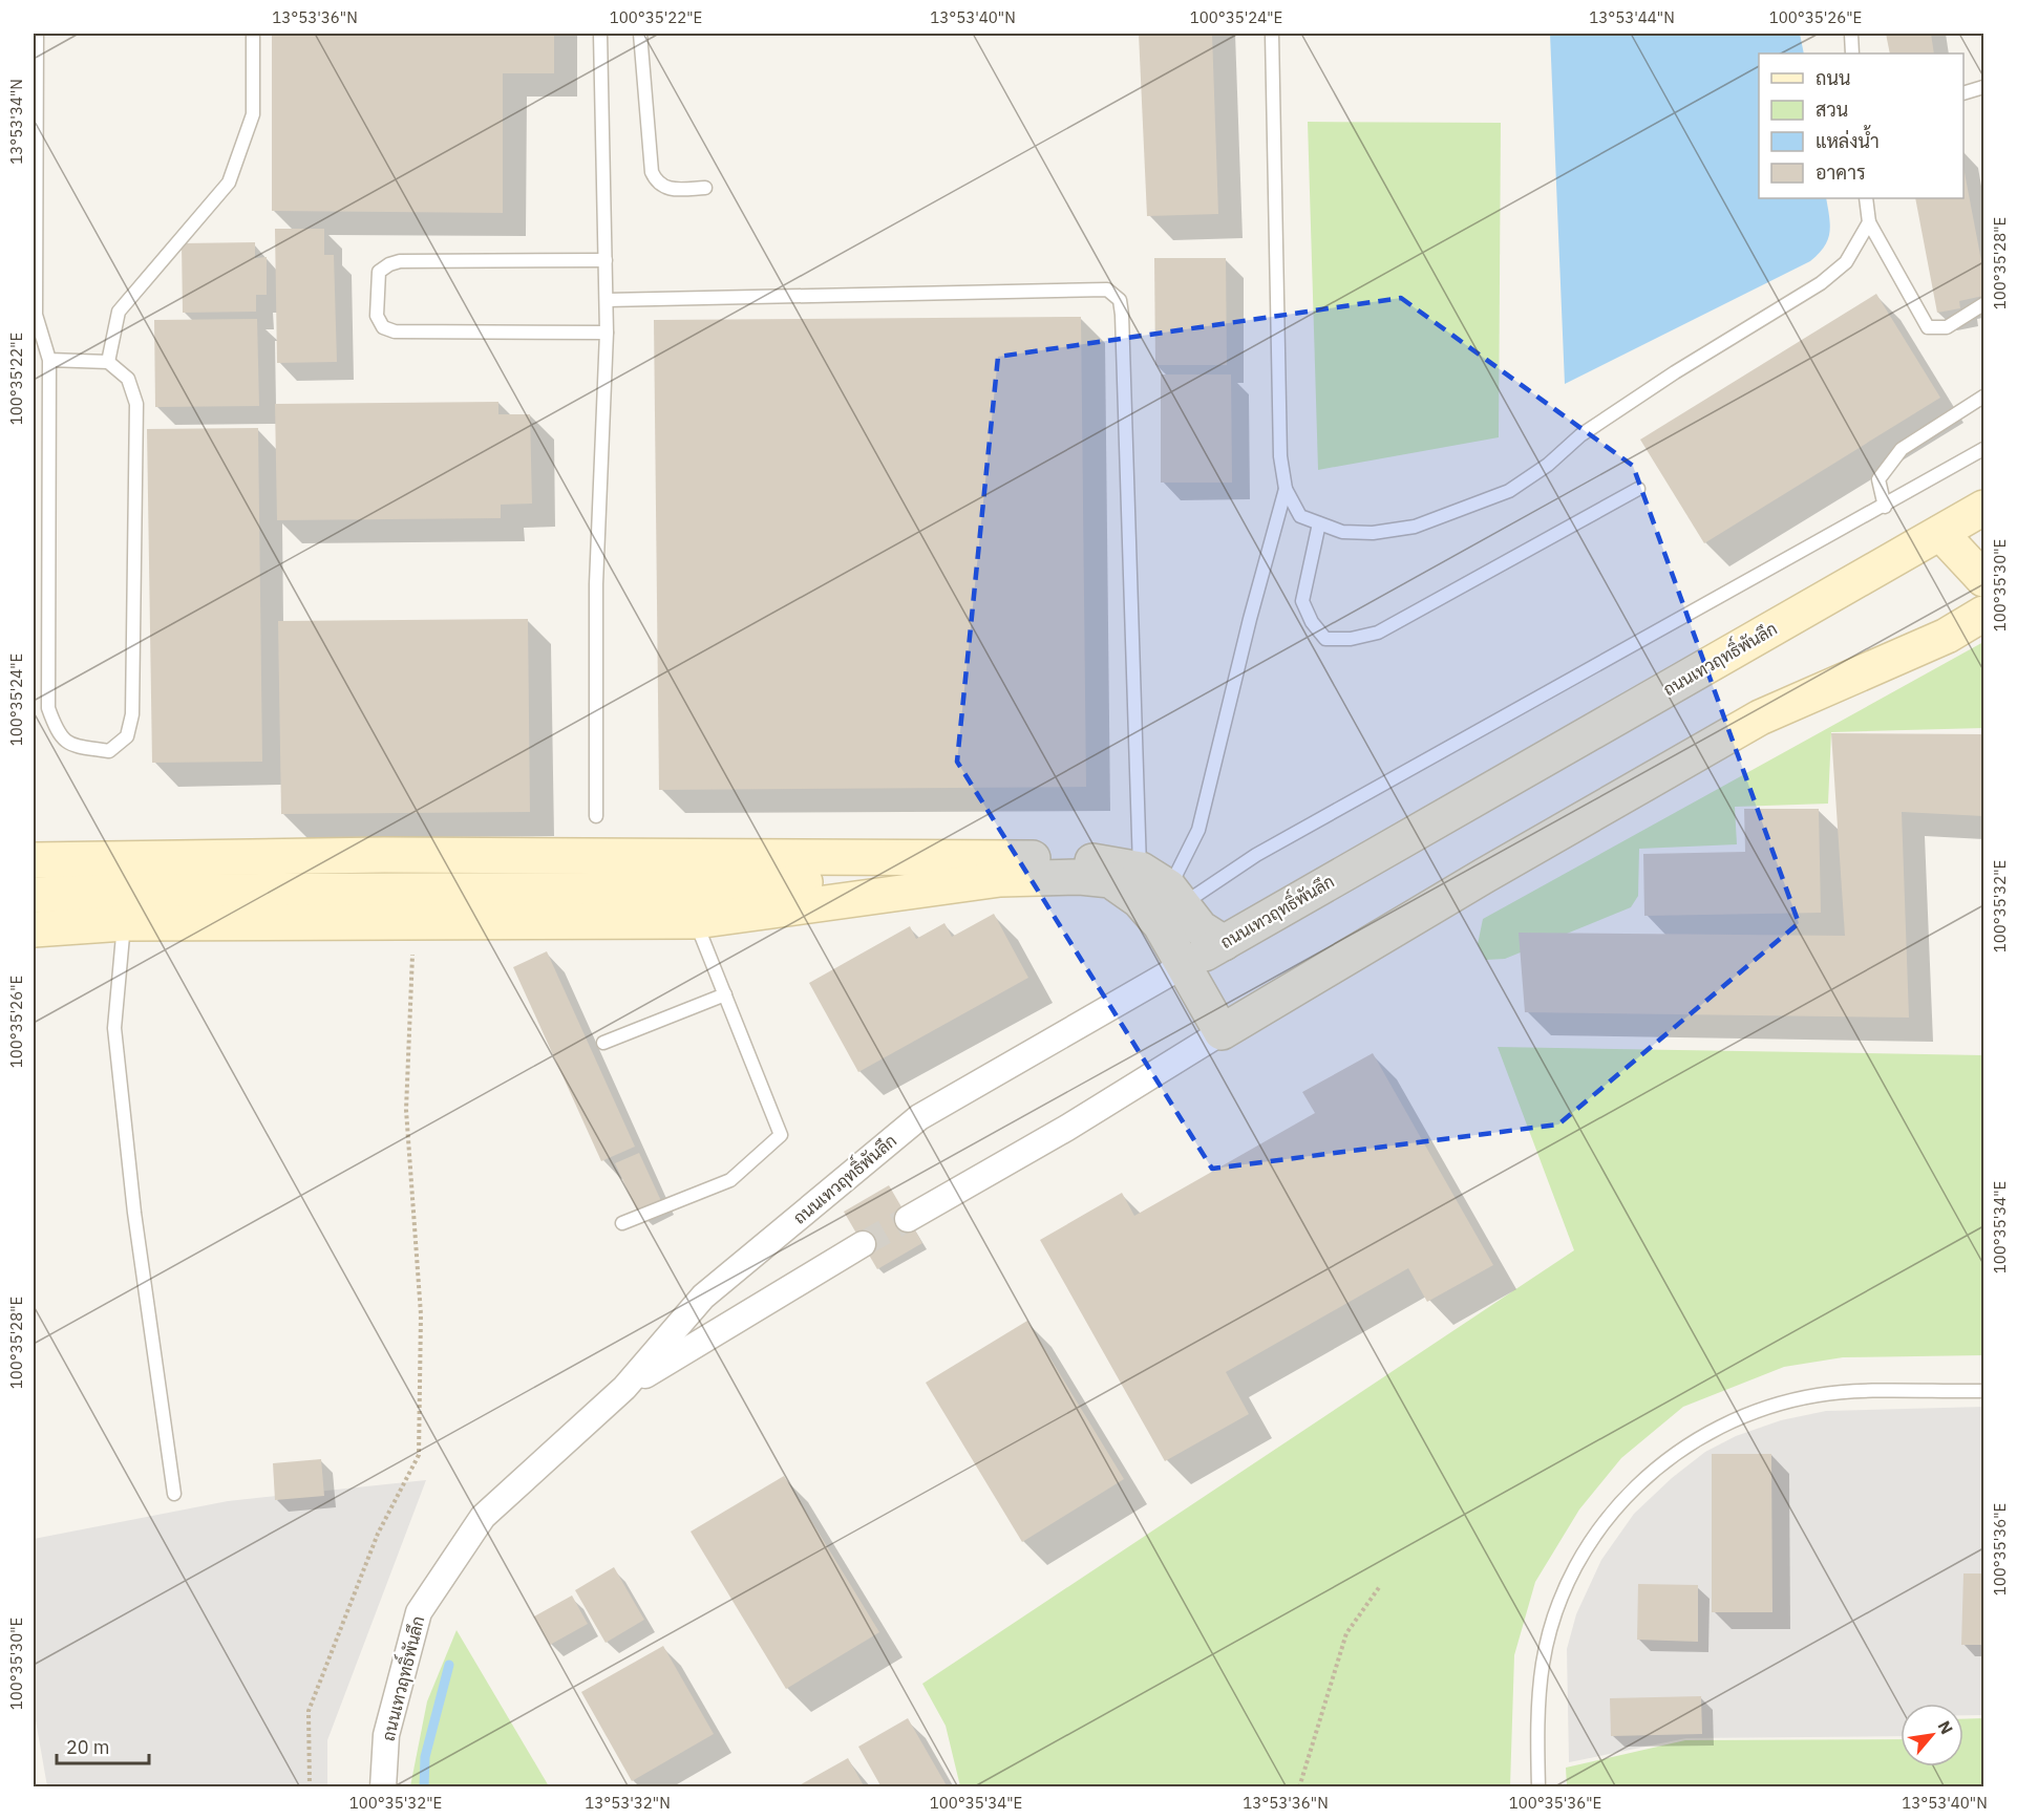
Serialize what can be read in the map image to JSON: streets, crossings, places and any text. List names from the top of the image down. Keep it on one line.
{"streets":{"street":["ถนนเทวฤทธิ์พันลึก"]},"legend":["ถนน","สวน","แหล่งน้ำ","อาคาร"],"scale_bar":"20 m","north":"top right","coordinates":["13°53'36\"N","100°35'22\"E","13°53'40\"N","100°35'24\"E","13°53'44\"N","100°35'26\"E","13°53'34\"N","100°35'28\"E","100°35'30\"E","100°35'32\"E","100°35'34\"E","100°35'36\"E","13°53'32\"N"]}
